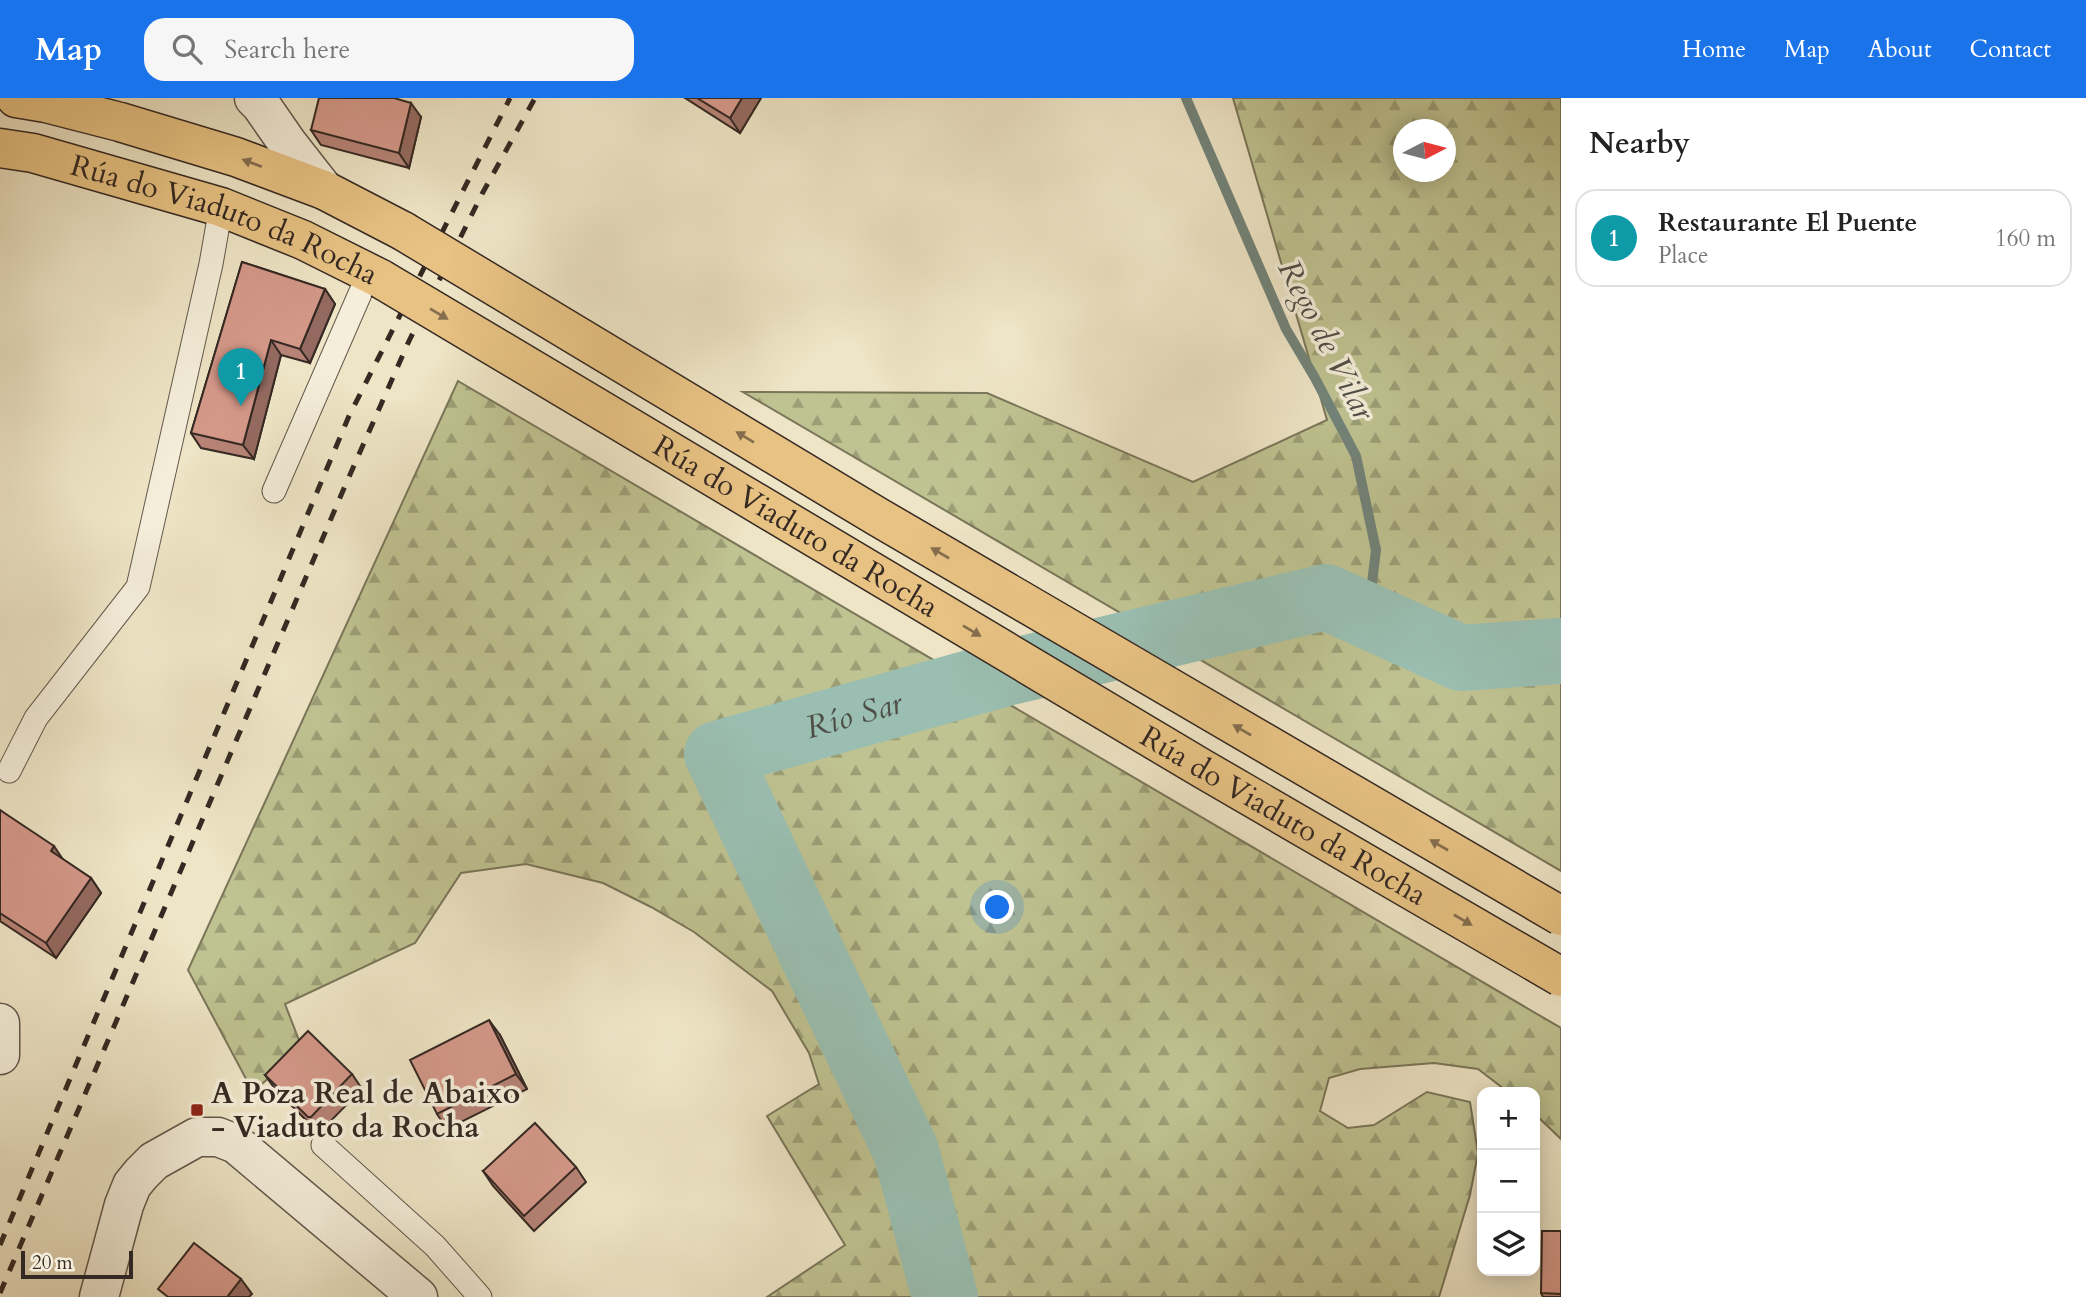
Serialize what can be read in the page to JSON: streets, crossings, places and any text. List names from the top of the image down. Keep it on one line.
{"streets":{"highway":["Rúa do Viaduto da Rocha"]},"water":["Rego de Vilar","Río Sar"],"places":{"transit":["A Poza Real de Abaixo - Viaduto da Rocha"]},"scale_bar":"20 m","north":"right","page":{"header":"Map","search":"Search here","nav":["Home","Map","About","Contact"],"heading":"Nearby","list":[{"mark":"1","name":"Restaurante El Puente","note":"Place","value":"160 m"}],"pins":"1","map_buttons":["+","−"],"scale":"20 m"}}
